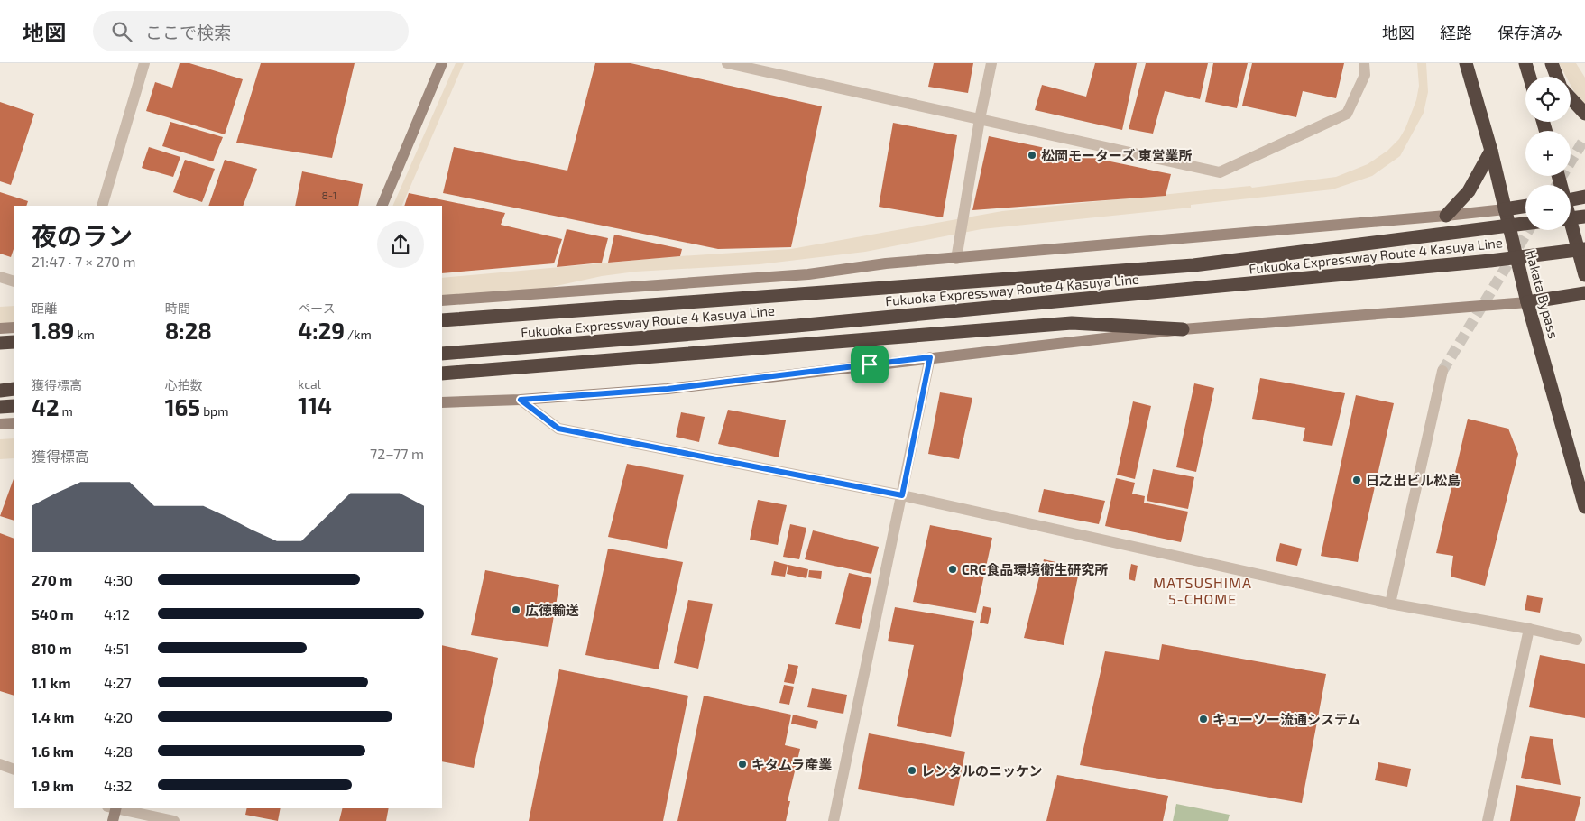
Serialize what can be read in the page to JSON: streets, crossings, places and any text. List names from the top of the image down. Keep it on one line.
{"streets":{"highway":["Fukuoka Expressway Route 4 Kasuya Line","Hakata Bypass"]},"districts":["MATSUSHIMA 5-CHOME"],"places":["松岡モーターズ 東営業所","日之出ビル松島","CRC食品環境衛生研究所","広徳輸送","キューソー流通システム","キタムラ産業","レンタルのニッケン"],"house_numbers":["8-1"],"page":{"header":"地図","search":"ここで検索","nav":["地図","経路","保存済み"],"map_buttons":["+","−"],"heading":["夜のラン","21:47 · 7 × 270 m"],"stats":[["距離","1.89 km"],["時間","8:28"],["ペース","4:29 /km"],["獲得標高","42 m"],["心拍数","165 bpm"],["kcal","114"]],"chart":["獲得標高","72–77 m"],"list":[{"name":"270 m","note":"4:30"},{"name":"540 m","note":"4:12"},{"name":"810 m","note":"4:51"},{"name":"1.1 km","note":"4:27"},{"name":"1.4 km","note":"4:20"},{"name":"1.6 km","note":"4:28"},{"name":"1.9 km","note":"4:32"}]}}
